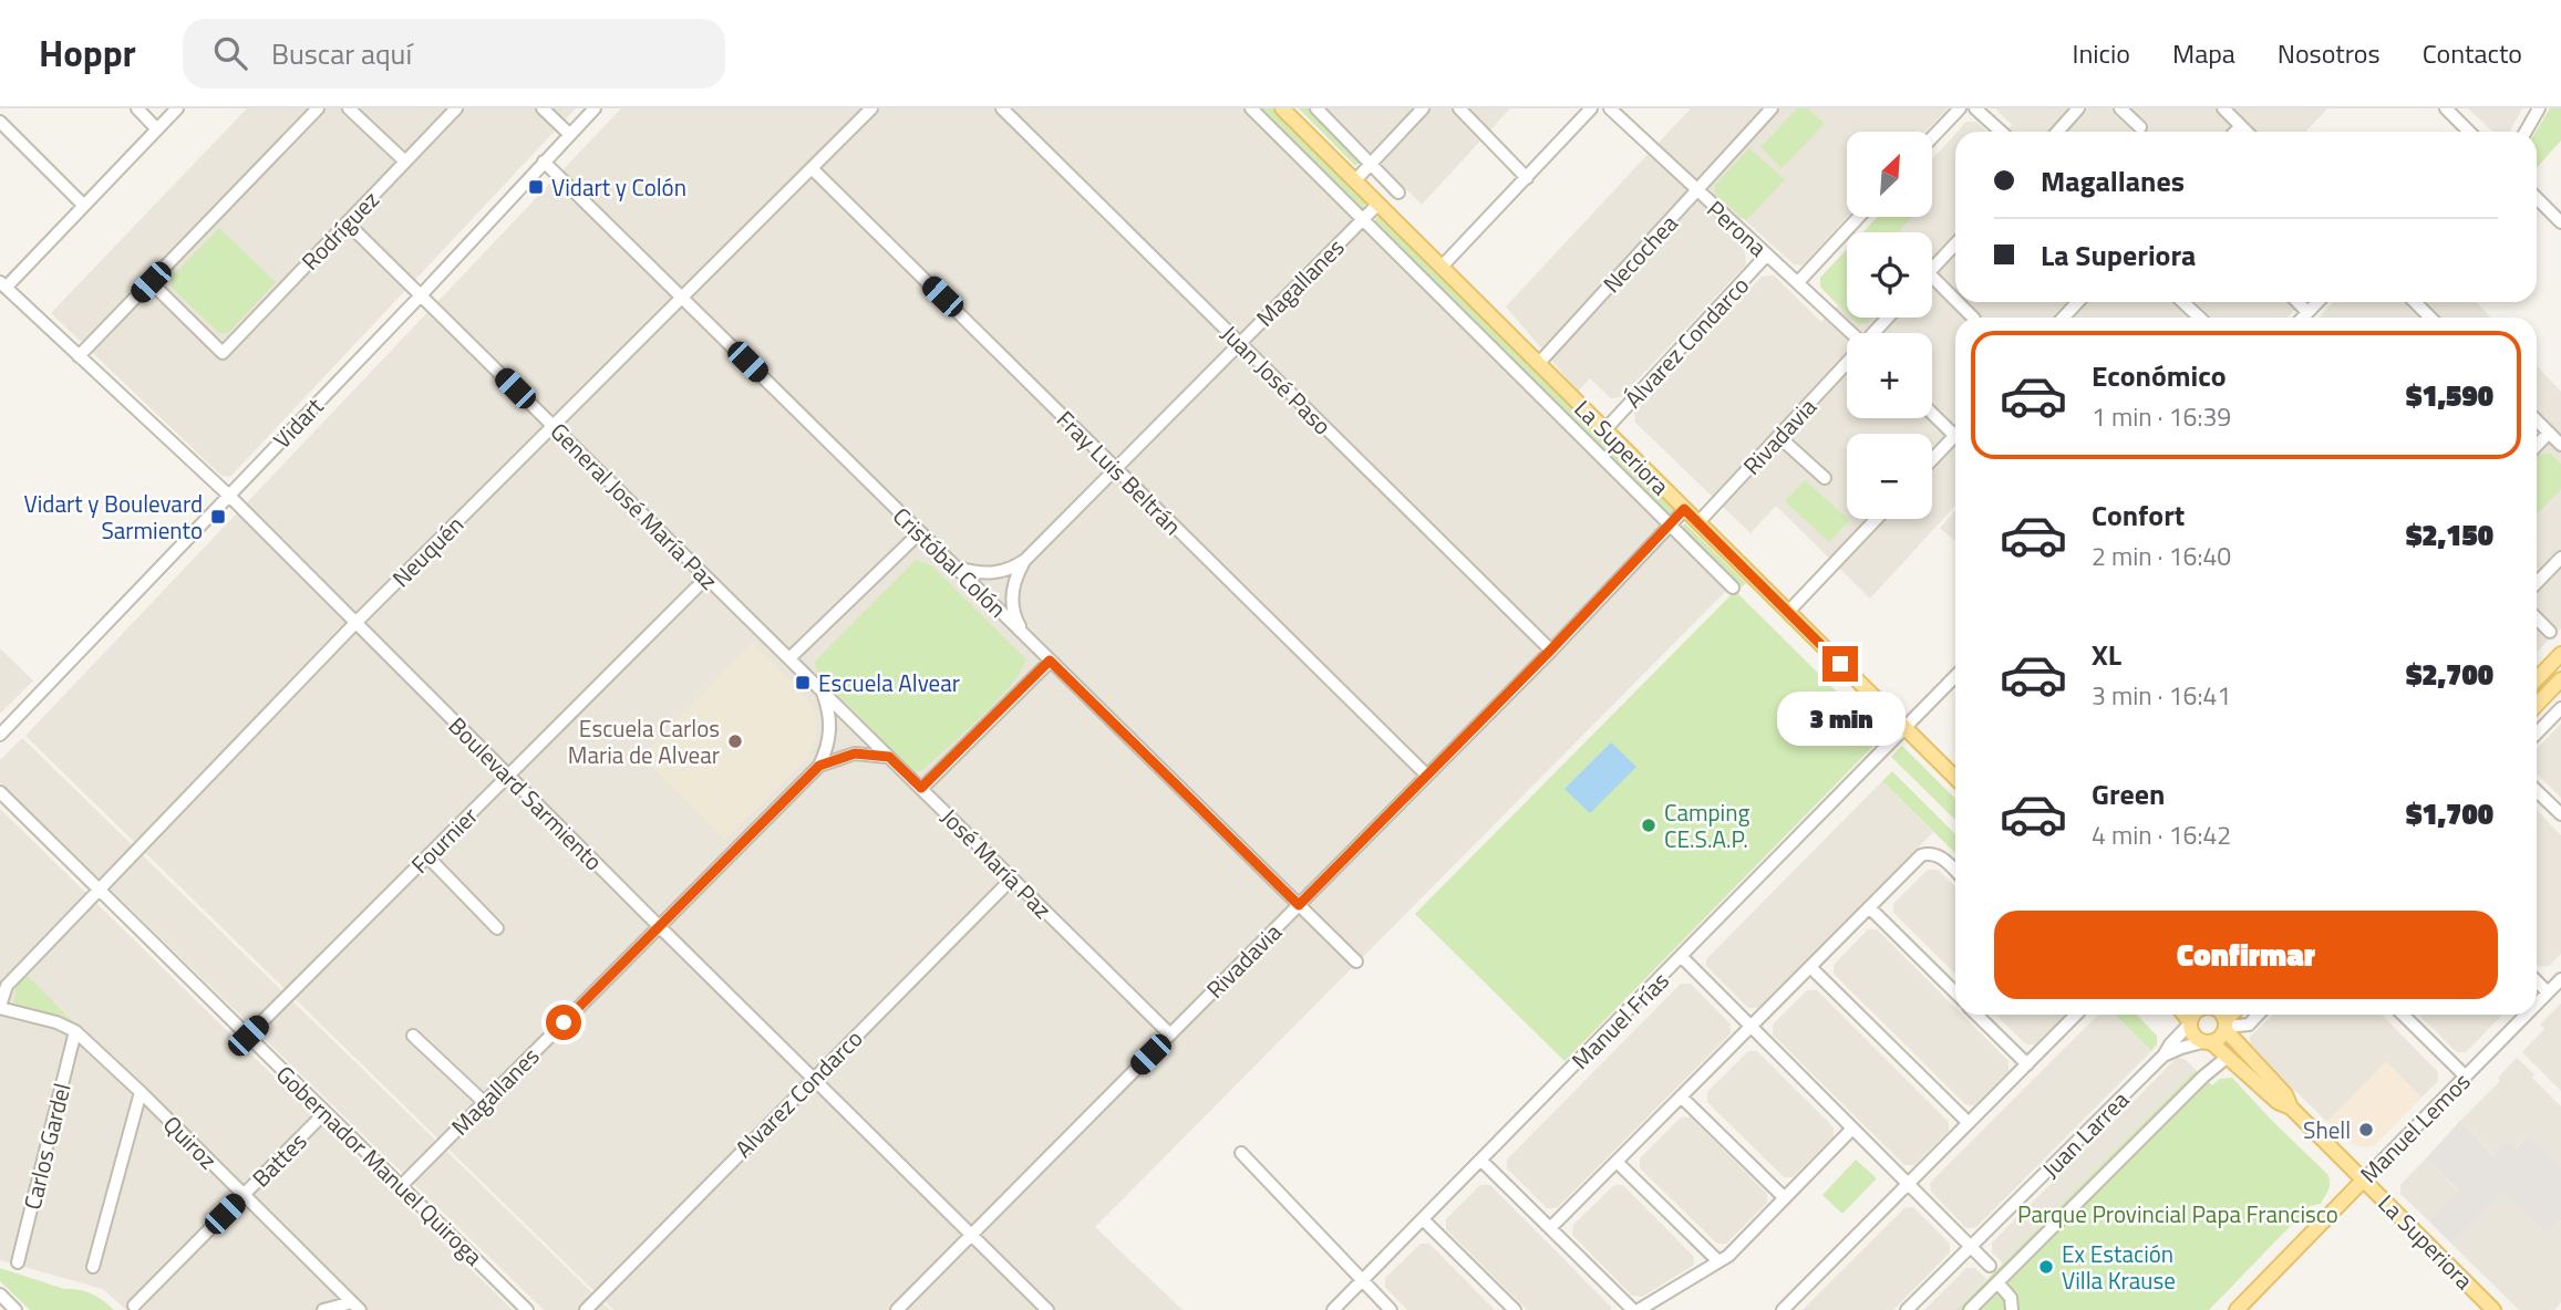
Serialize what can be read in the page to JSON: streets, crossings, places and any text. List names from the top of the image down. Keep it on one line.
{"streets":{"main road":["La Superiora","Manuel Lemos"],"street":["Perona","Rodríguez","Necochea","Magallanes","Álvarez Condarco","Juan José Paso","Vidart","Rivadavia","Fray Luis Beltrán","General José María Paz","Neuquén","Cristóbal Colón","Boulevard Sarmiento","Fournier","José María Paz","Manuel Frías","Alvarez Condarco","Juan Larrea","Quiroz","Carlos Gardel","Battes","Gobernador Manuel Quiroga"]},"crossings":[["Perona","Necochea"],["Perona","Álvarez Condarco"],["Rodríguez","General José María Paz"],["Necochea","La Superiora"],["Magallanes","Juan José Paso"],["Magallanes","La Superiora"],["Magallanes","Fray Luis Beltrán"],["Magallanes","Cristóbal Colón"],["Magallanes","Boulevard Sarmiento"],["Magallanes","Gobernador Manuel Quiroga"],["Álvarez Condarco","La Superiora"],["Juan José Paso","Rivadavia"],["Vidart","General José María Paz"],["Vidart","Cristóbal Colón"],["Vidart","Boulevard Sarmiento"],["Rivadavia","La Superiora"],["Rivadavia","Fray Luis Beltrán"],["Rivadavia","Cristóbal Colón"],["Rivadavia","Boulevard Sarmiento"],["Rivadavia","José María Paz"],["La Superiora","Manuel Frías"],["La Superiora","Manuel Lemos"],["La Superiora","Juan Larrea"],["Fray Luis Beltrán","Neuquén"],["General José María Paz","Neuquén"],["General José María Paz","Fournier"],["General José María Paz","José María Paz"],["Neuquén","Cristóbal Colón"],["Neuquén","Boulevard Sarmiento"],["Neuquén","Quiroz"],["Neuquén","Gobernador Manuel Quiroga"],["Boulevard Sarmiento","Fournier"],["Boulevard Sarmiento","Alvarez Condarco"],["Fournier","Gobernador Manuel Quiroga"],["José María Paz","Alvarez Condarco"],["Quiroz","Carlos Gardel"],["Quiroz","Battes"],["Battes","Gobernador Manuel Quiroga"]],"parks":["Parque Provincial Papa Francisco"],"places":{"transit":["Vidart y Colón","Vidart y Boulevard Sarmiento","Escuela Alvear"],"other":["Escuela Carlos Maria de Alvear","Camping CE.S.A.P.","Shell","Ex Estación Villa Krause"]},"north":"top right","page":{"header":"Hoppr","search":"Buscar aquí","nav":["Inicio","Mapa","Nosotros","Contacto"],"map_buttons":["+","−"],"banner":["Magallanes","La Superiora"],"list":[{"name":"Económico","note":"1 min · 16:39","value":"$1,590"},{"name":"Confort","note":"2 min · 16:40","value":"$2,150"},{"name":"XL","note":"3 min · 16:41","value":"$2,700"},{"name":"Green","note":"4 min · 16:42","value":"$1,700"}],"bubble":"3 min","buttons":"Confirmar"}}
